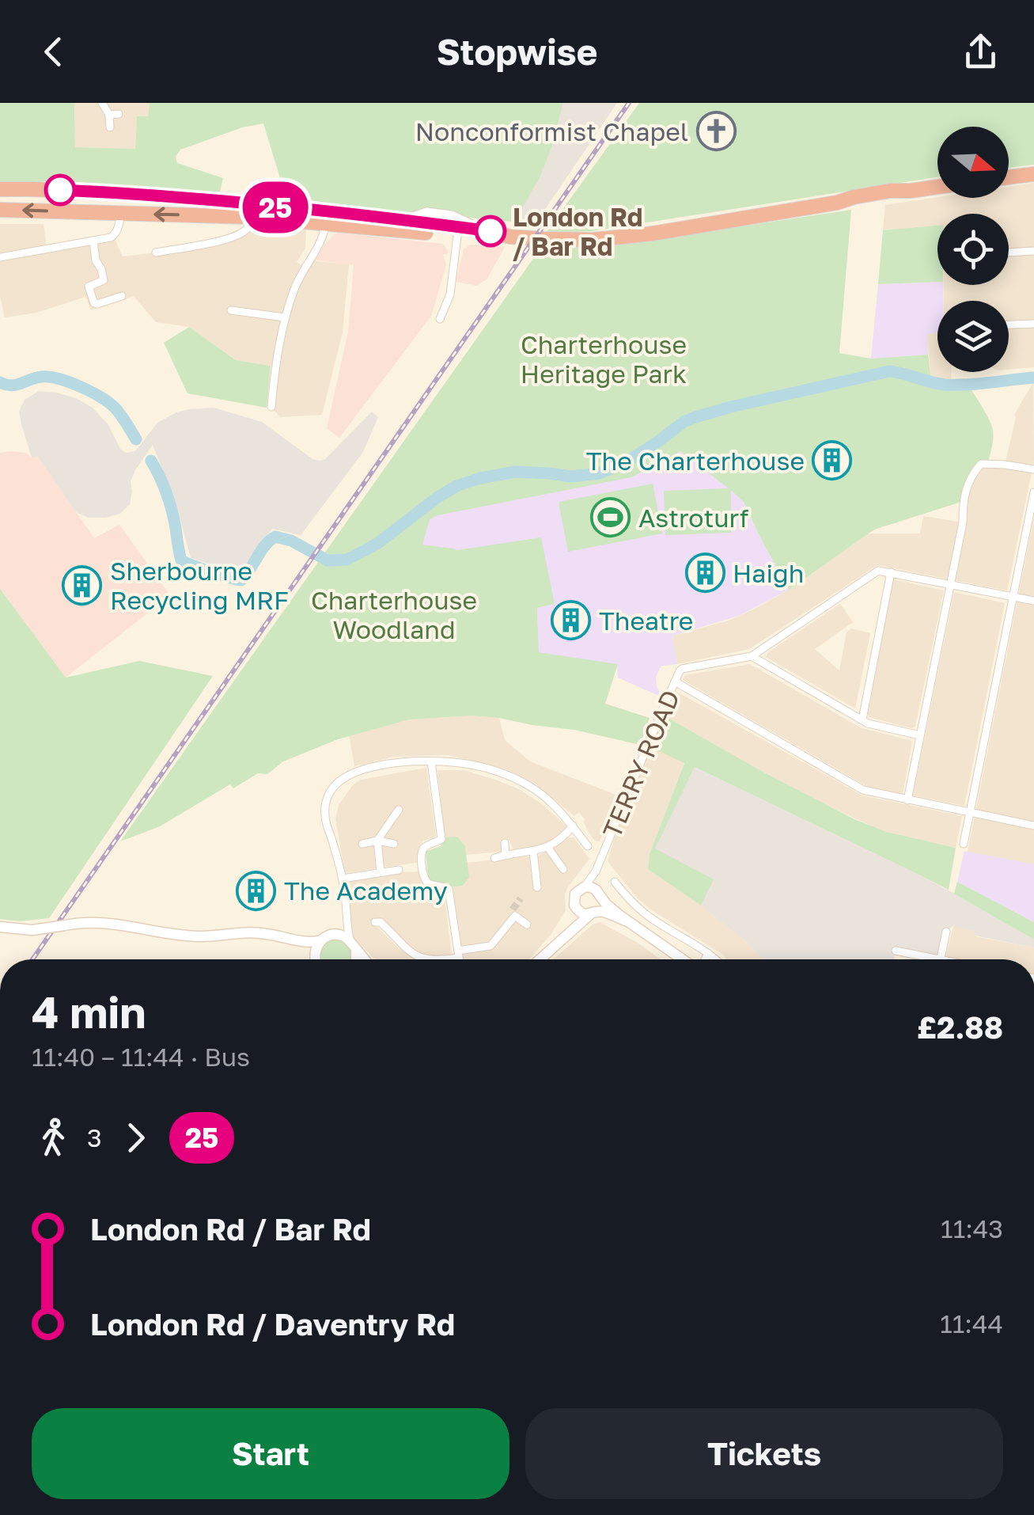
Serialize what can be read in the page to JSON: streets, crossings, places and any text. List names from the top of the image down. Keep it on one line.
{"streets":{"street":["TERRY ROAD"]},"parks":["Charterhouse Heritage Park","Charterhouse Woodland"],"places":{"church":["Nonconformist Chapel"],"other":["London Rd / Bar Rd"],"building":["The Charterhouse","Haigh","Sherbourne Recycling MRF","Theatre","The Academy"],"sports":["Astroturf"]},"lines":["bus line 25"],"north":"right","page":{"header":"Stopwise","on_map":"25","heading":["4 min","11:40 – 11:44 · Bus","£2.88"],"legs":["3","25"],"list":[{"name":"London Rd / Bar Rd","value":"11:43"},{"name":"London Rd / Daventry Rd","value":"11:44"}],"buttons":["Start","Tickets"]}}
